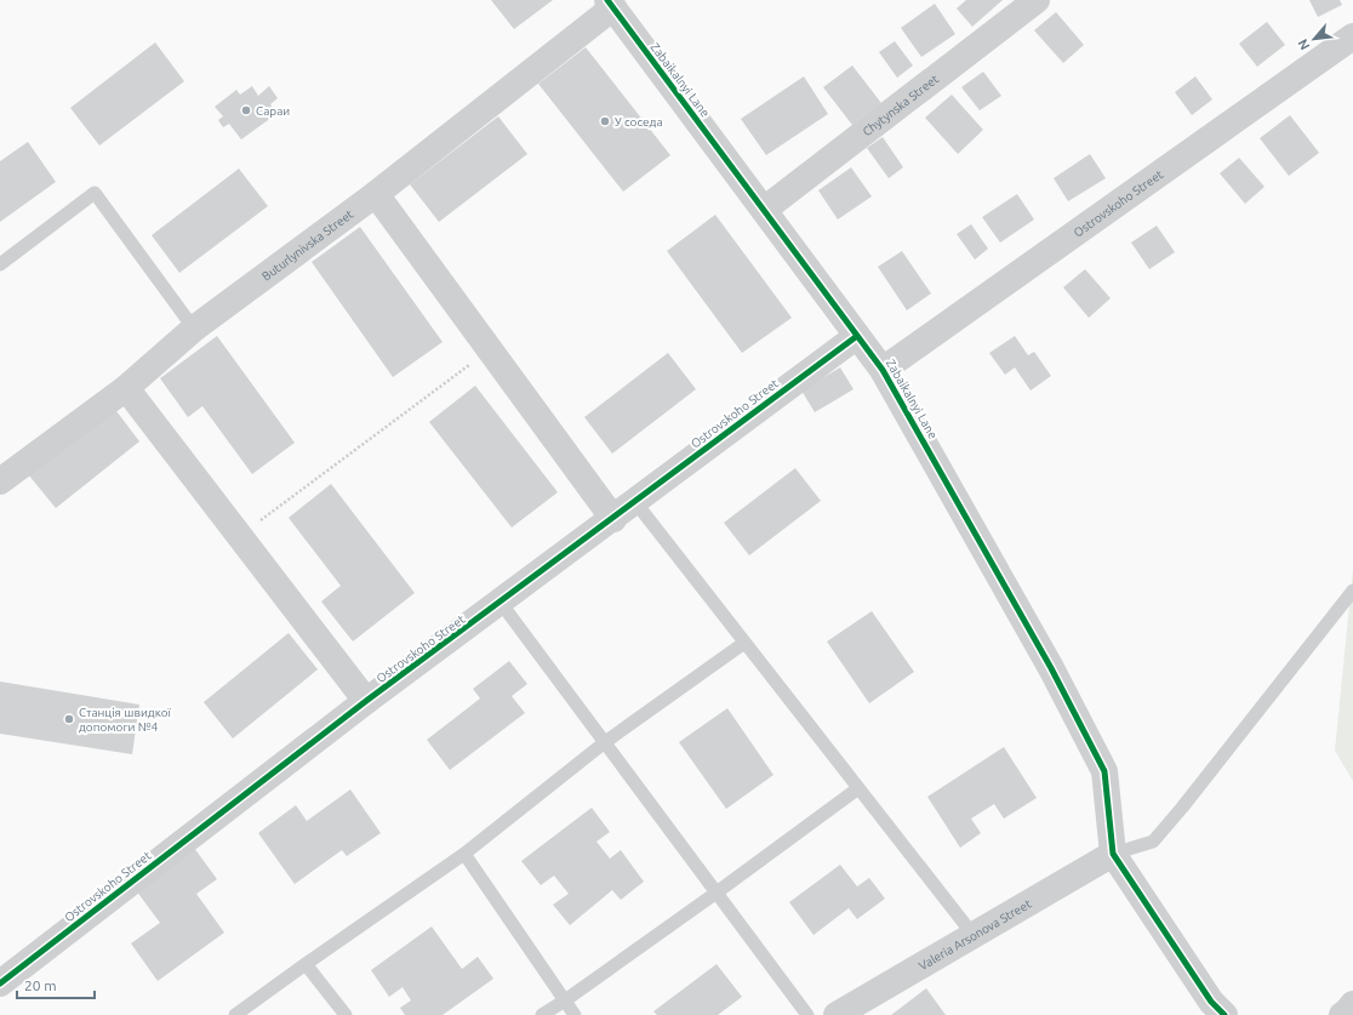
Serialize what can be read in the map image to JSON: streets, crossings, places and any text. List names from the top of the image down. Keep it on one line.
{"streets":{"street":["Zabaikalnyi Lane","Chytynska Street","Ostrovskoho Street","Buturlynivska Street","Valeria Arsonova Street"]},"crossings":[["Zabaikalnyi Lane","Chytynska Street"],["Zabaikalnyi Lane","Ostrovskoho Street"],["Zabaikalnyi Lane","Buturlynivska Street"],["Zabaikalnyi Lane","Valeria Arsonova Street"]],"places":["Сараи","У соседа","Станція швидкої допомоги №4"],"scale_bar":"20 m","north":"bottom left"}
